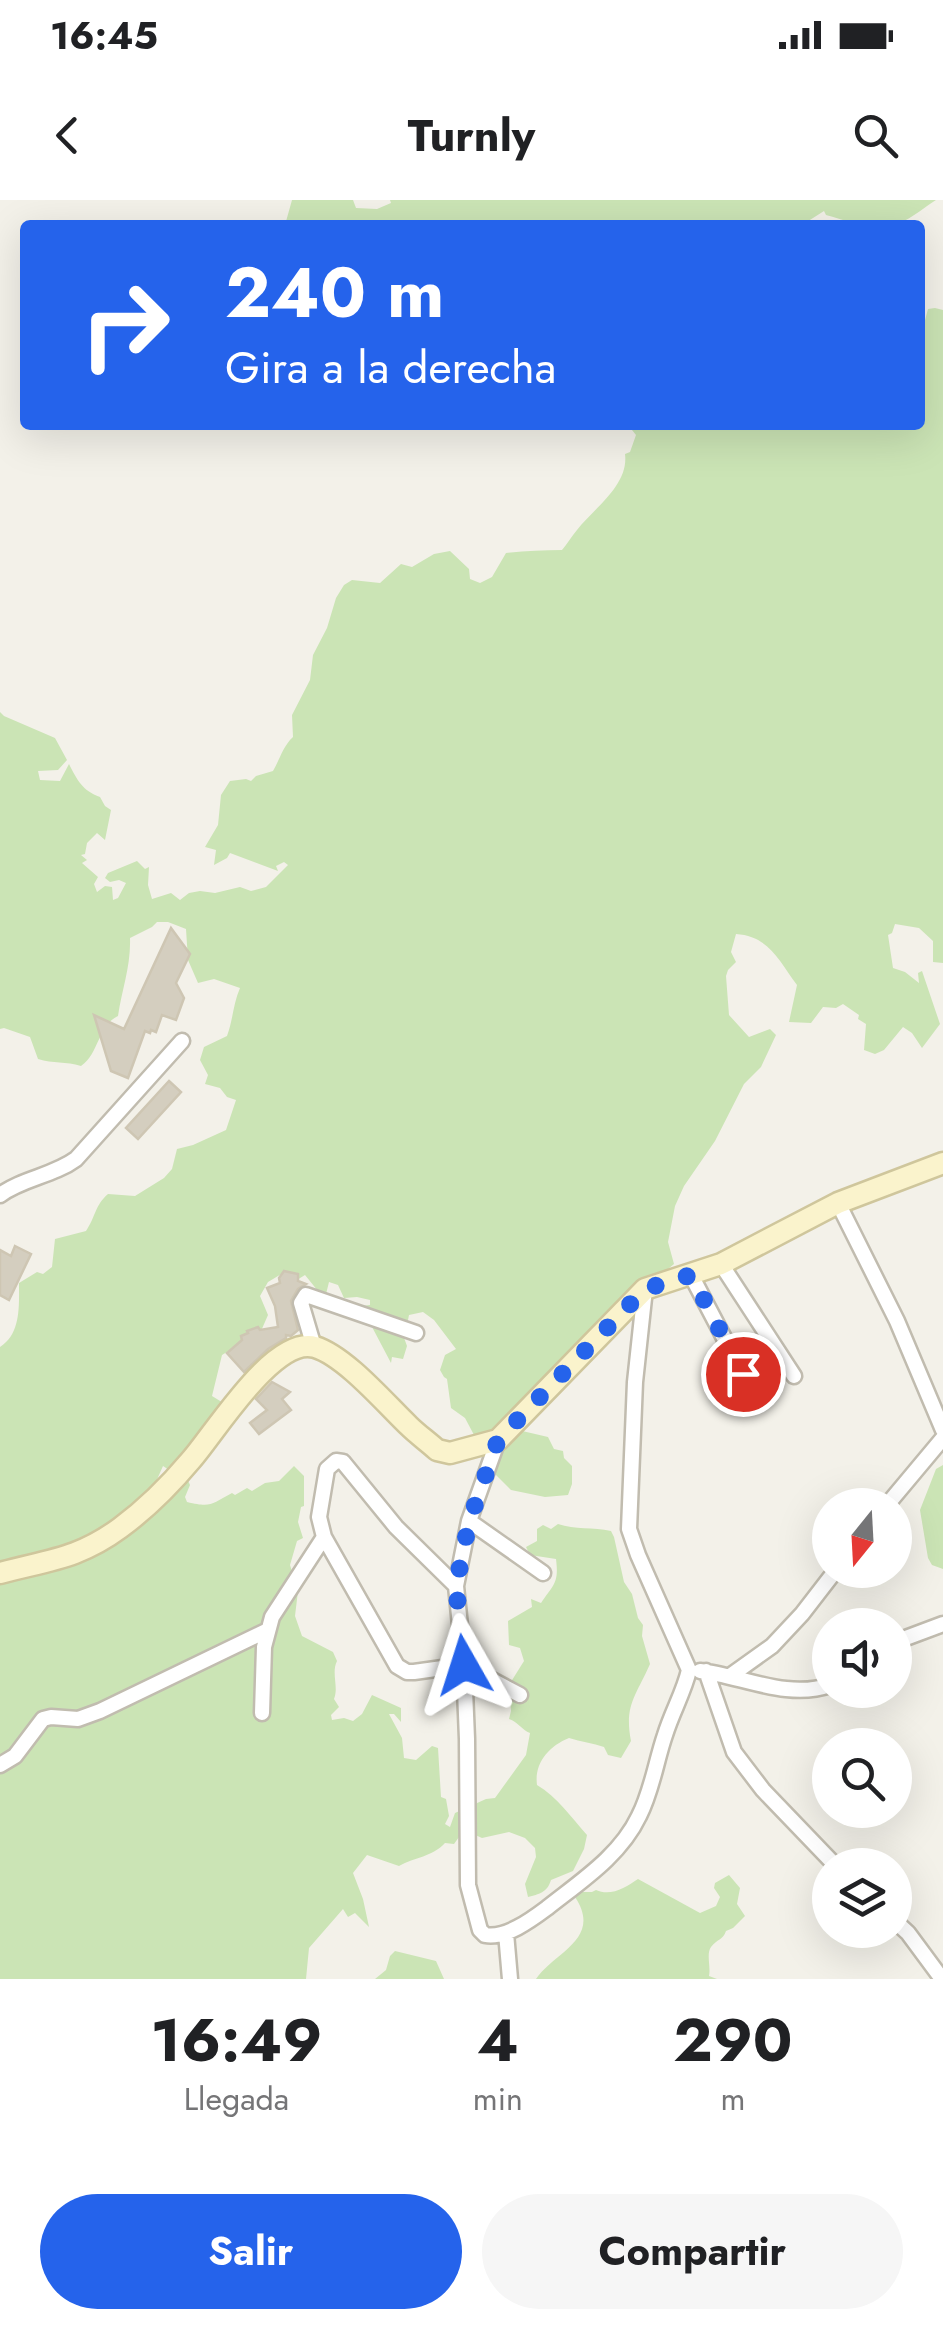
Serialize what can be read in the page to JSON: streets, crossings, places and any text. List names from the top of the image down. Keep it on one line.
{"north":"bottom","page":{"status":"16:45","header":"Turnly","turn":["240 m","Gira a la derecha"],"eta":["16:49","Llegada","4","min","290","m"],"buttons":["Salir","Compartir"]}}
